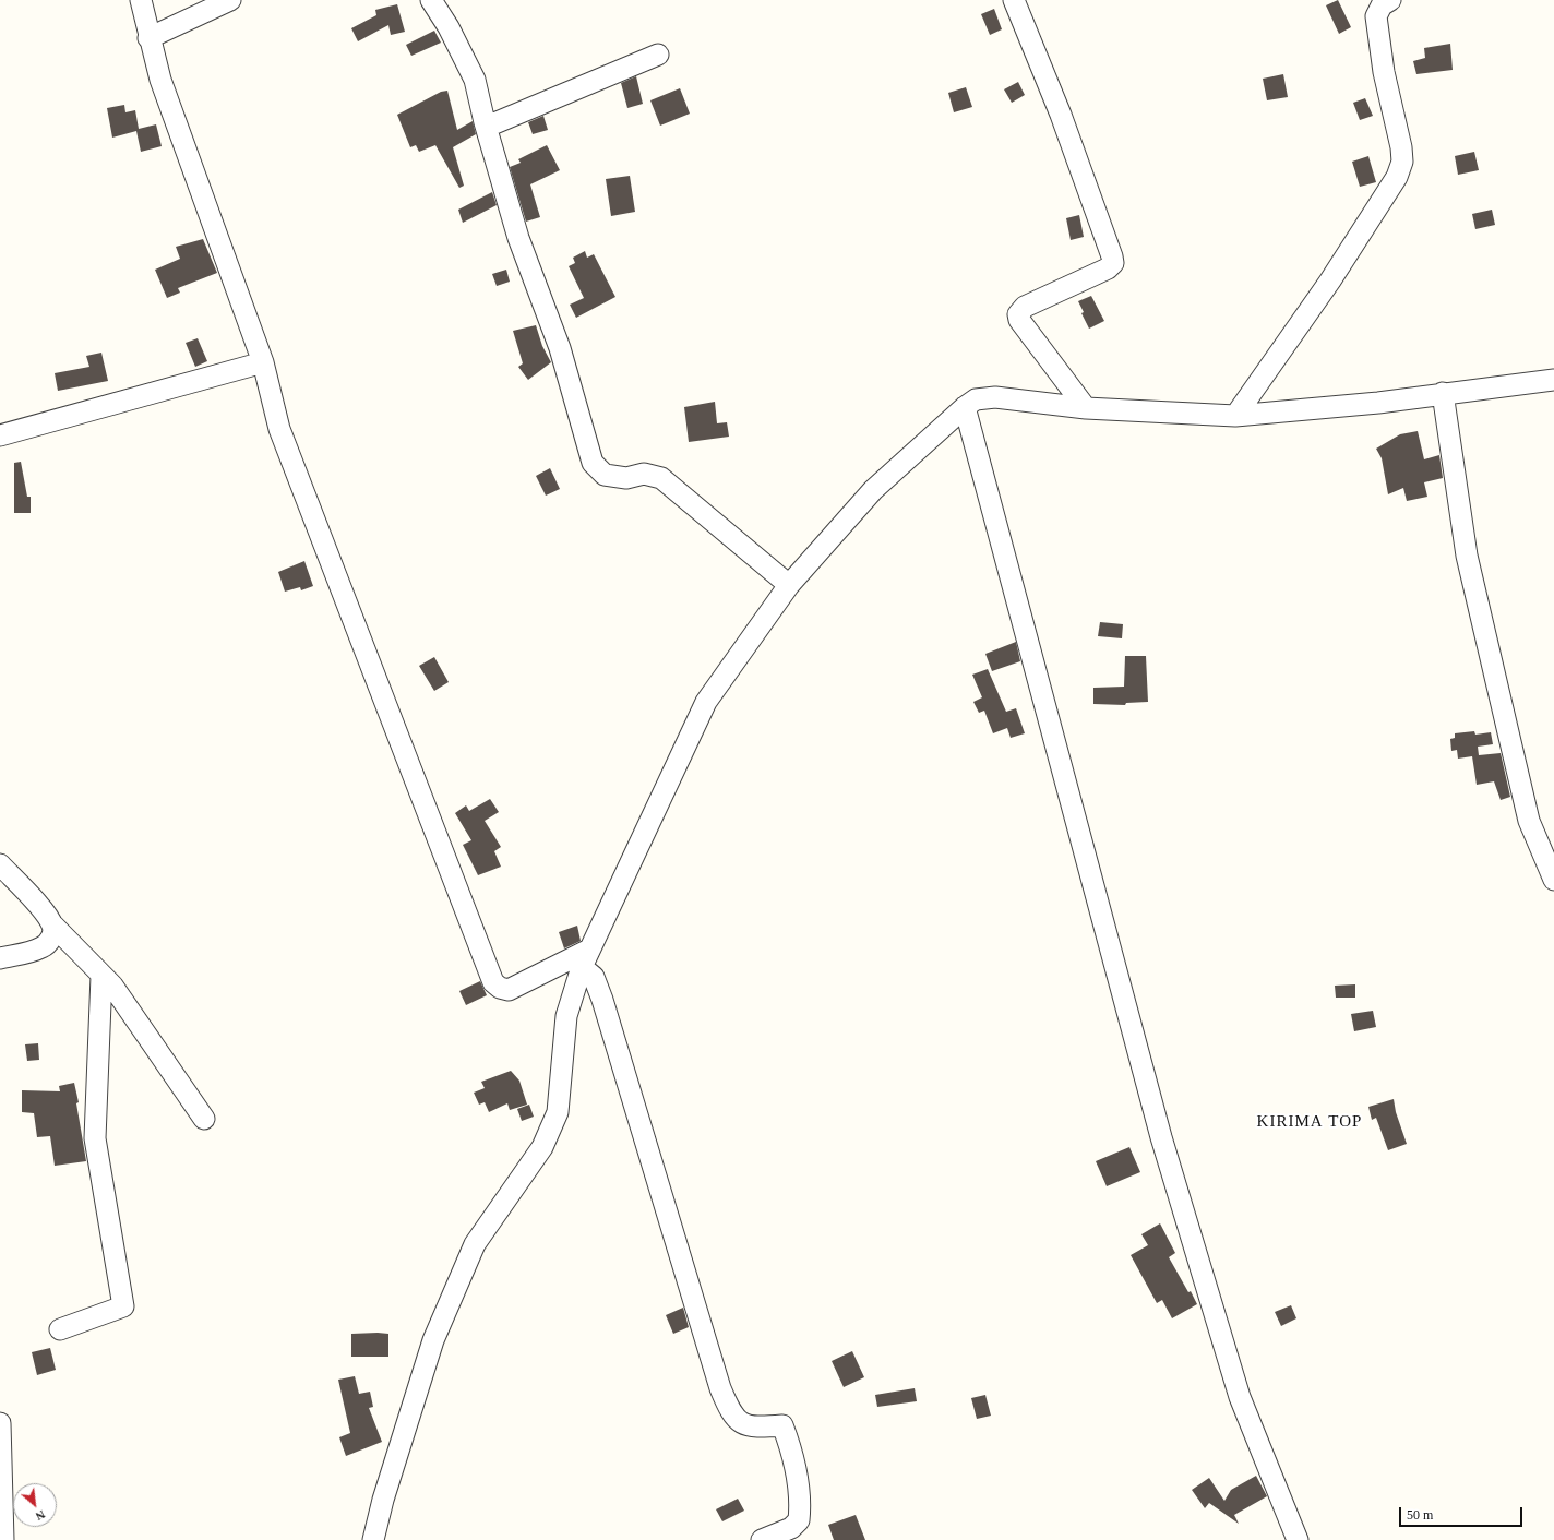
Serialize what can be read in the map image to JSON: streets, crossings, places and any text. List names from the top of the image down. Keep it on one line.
{"districts":["KIRIMA TOP"],"scale_bar":"50 m","north":"bottom right"}
